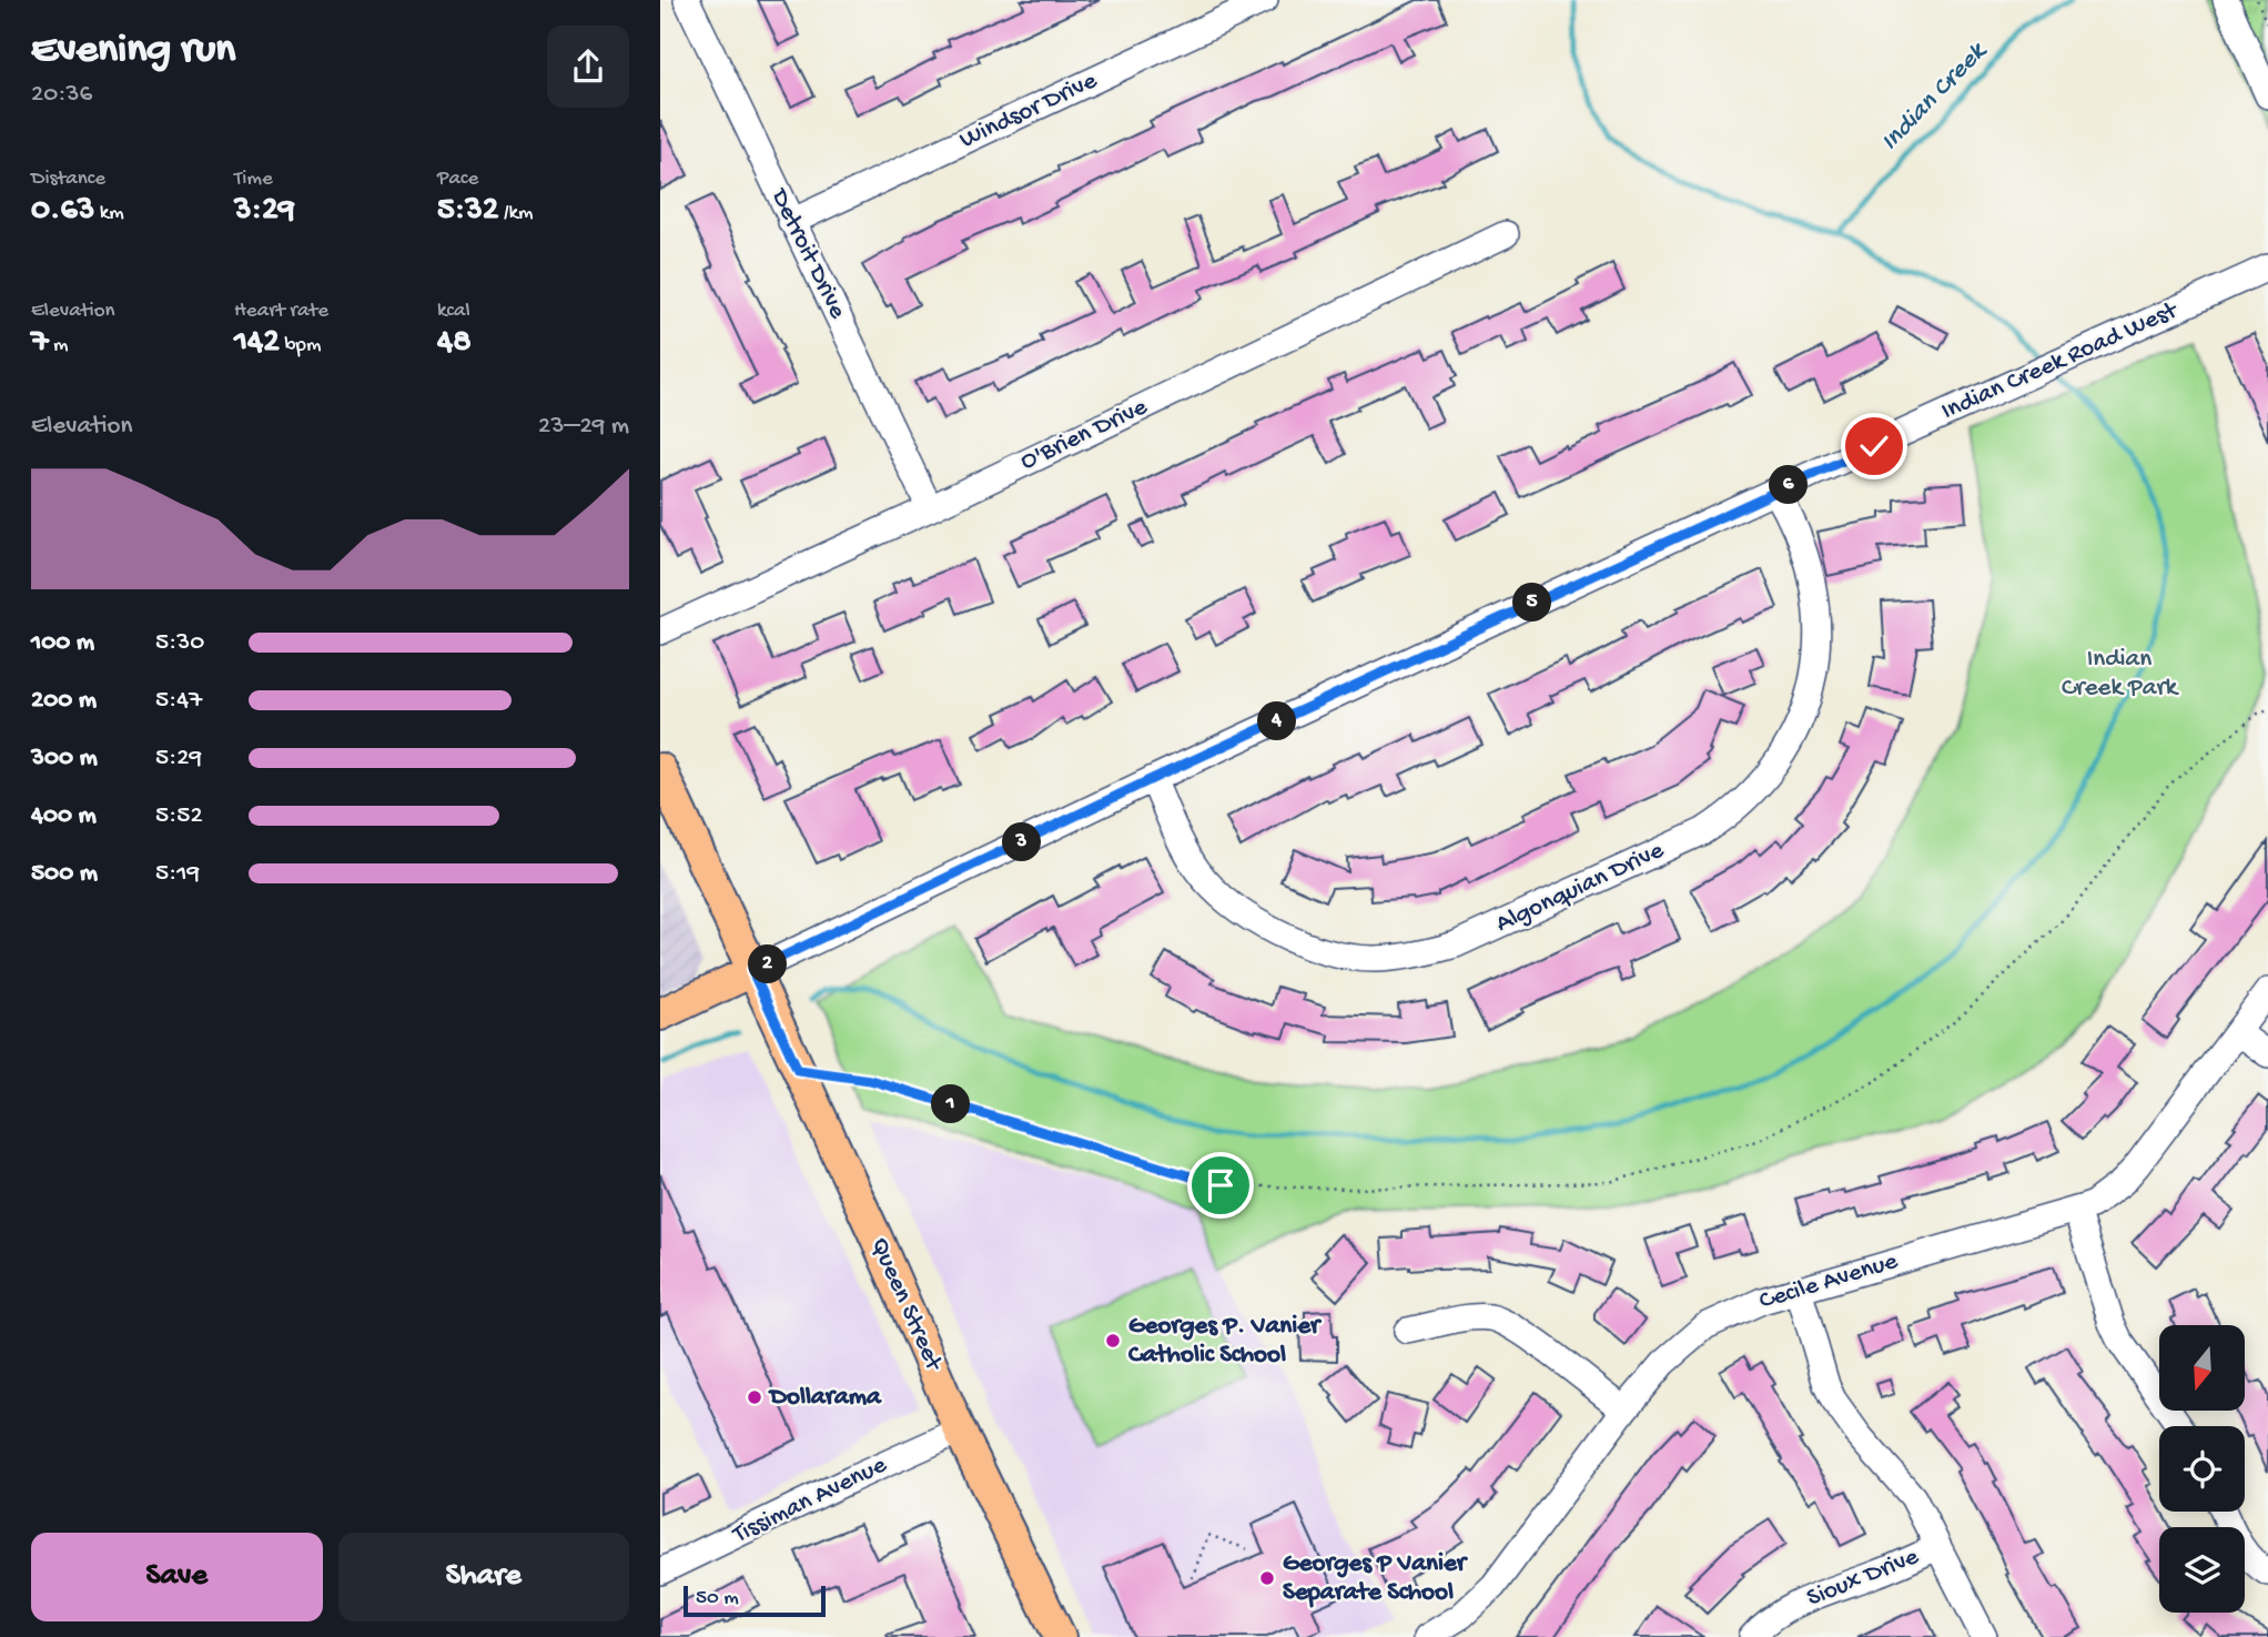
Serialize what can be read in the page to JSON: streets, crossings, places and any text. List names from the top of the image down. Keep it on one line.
{"streets":{"main road":["Queen Street"],"street":["Windsor Drive","Detroit Drive","Indian Creek Road West","O'Brien Drive","Algonquian Drive","Cecile Avenue","Tissiman Avenue","Sioux Drive"]},"crossings":[["Windsor Drive","Detroit Drive"],["Detroit Drive","O'Brien Drive"],["Indian Creek Road West","Algonquian Drive"],["Indian Creek Road West","Queen Street"],["Queen Street","Tissiman Avenue"]],"water":["Indian Creek"],"parks":["Indian Creek Park"],"places":["Georges P. Vanier Catholic School","Dollarama","Georges P Vanier Separate School"],"scale_bar":"50 m","north":"bottom","page":{"heading":["Evening run","20:36"],"stats":[["Distance","0.63 km"],["Time","3:29"],["Pace","5:32 /km"],["Elevation","7 m"],["Heart rate","142 bpm"],["kcal","48"]],"chart":["Elevation","23–29 m"],"pins":["6","5","4","3","2","1"],"list":[{"name":"100 m","note":"5:30"},{"name":"200 m","note":"5:47"},{"name":"300 m","note":"5:29"},{"name":"400 m","note":"5:52"},{"name":"500 m","note":"5:19"}],"buttons":["Save","Share"],"scale":"50 m"}}
